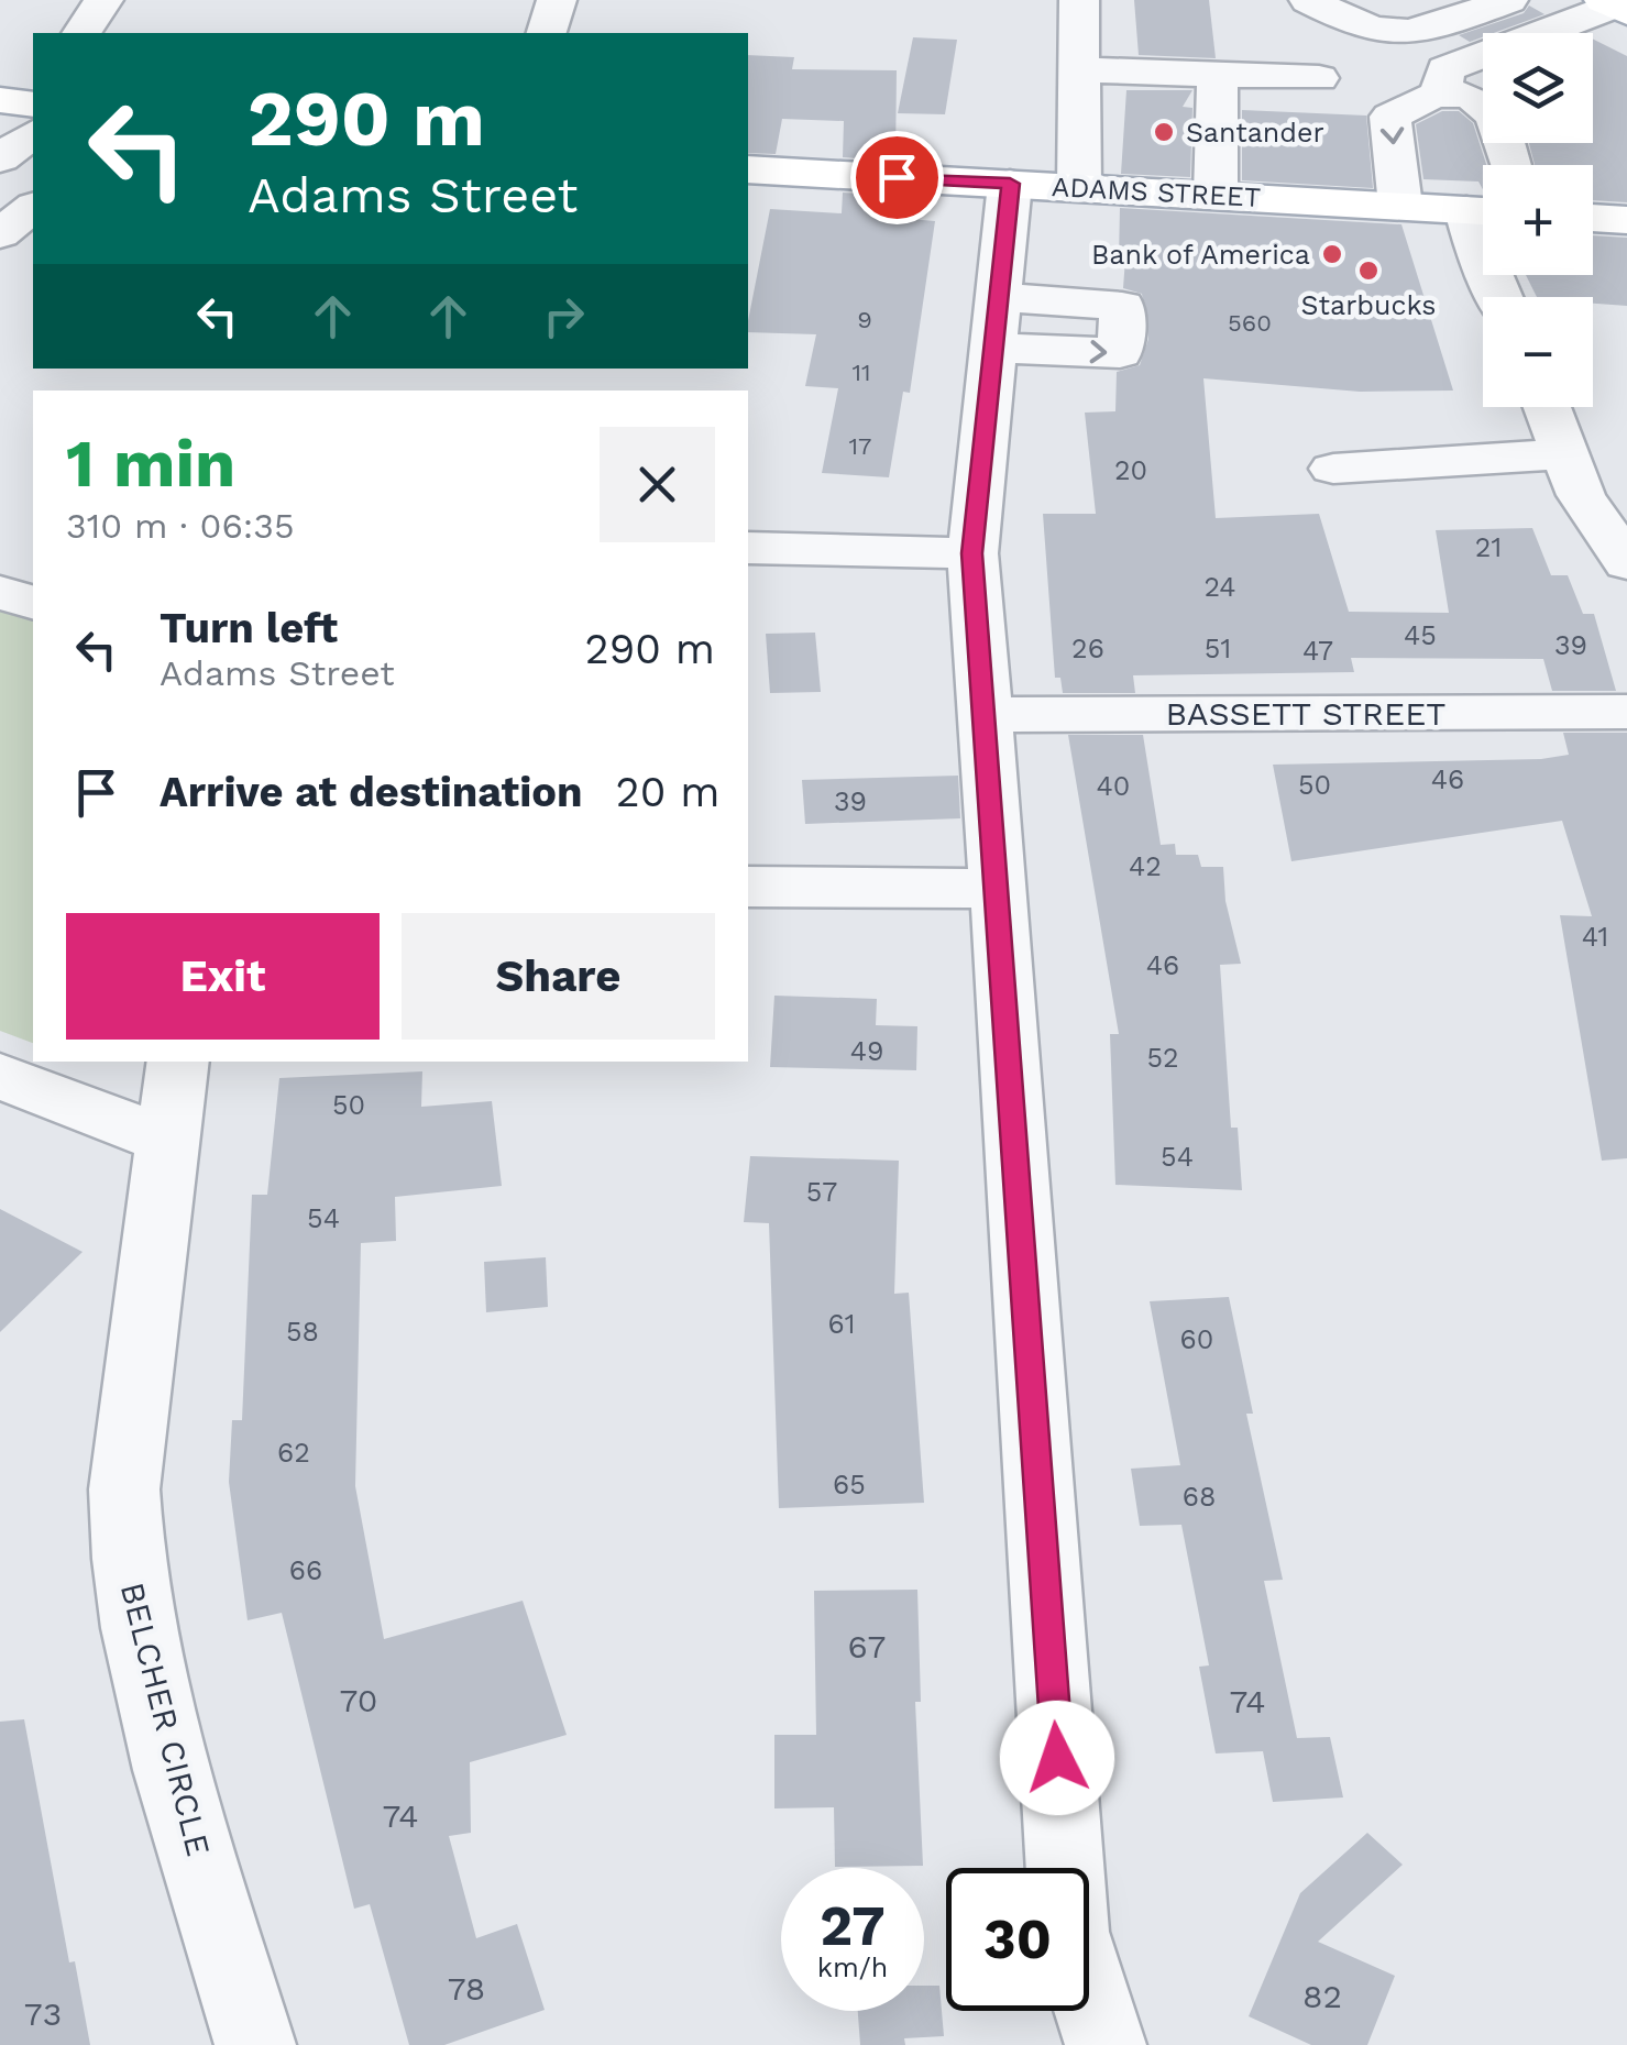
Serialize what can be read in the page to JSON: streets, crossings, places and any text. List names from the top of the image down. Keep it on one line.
{"streets":{"main road":["ADAMS STREET"],"street":["BASSETT STREET","BELCHER CIRCLE"]},"places":["Santander","Bank of America","Starbucks"],"house_numbers":["9","560","11","17","20","21","24","45","39","26","51","47","46","50","40","39","42","41","46","49","52","50","54","57","54","61","58","60","62","65","68","66","67","70","74","74","78","82","73"],"page":{"map_buttons":["+","−"],"turn":["290 m","Adams Street"],"heading":["1 min","310 m · 06:35"],"list":[{"name":"Turn left","note":"Adams Street","value":"290 m"},{"name":"Arrive at destination","value":"20 m"}],"buttons":["Exit","Share"],"speed":"27 km/h","limit":"30"}}
